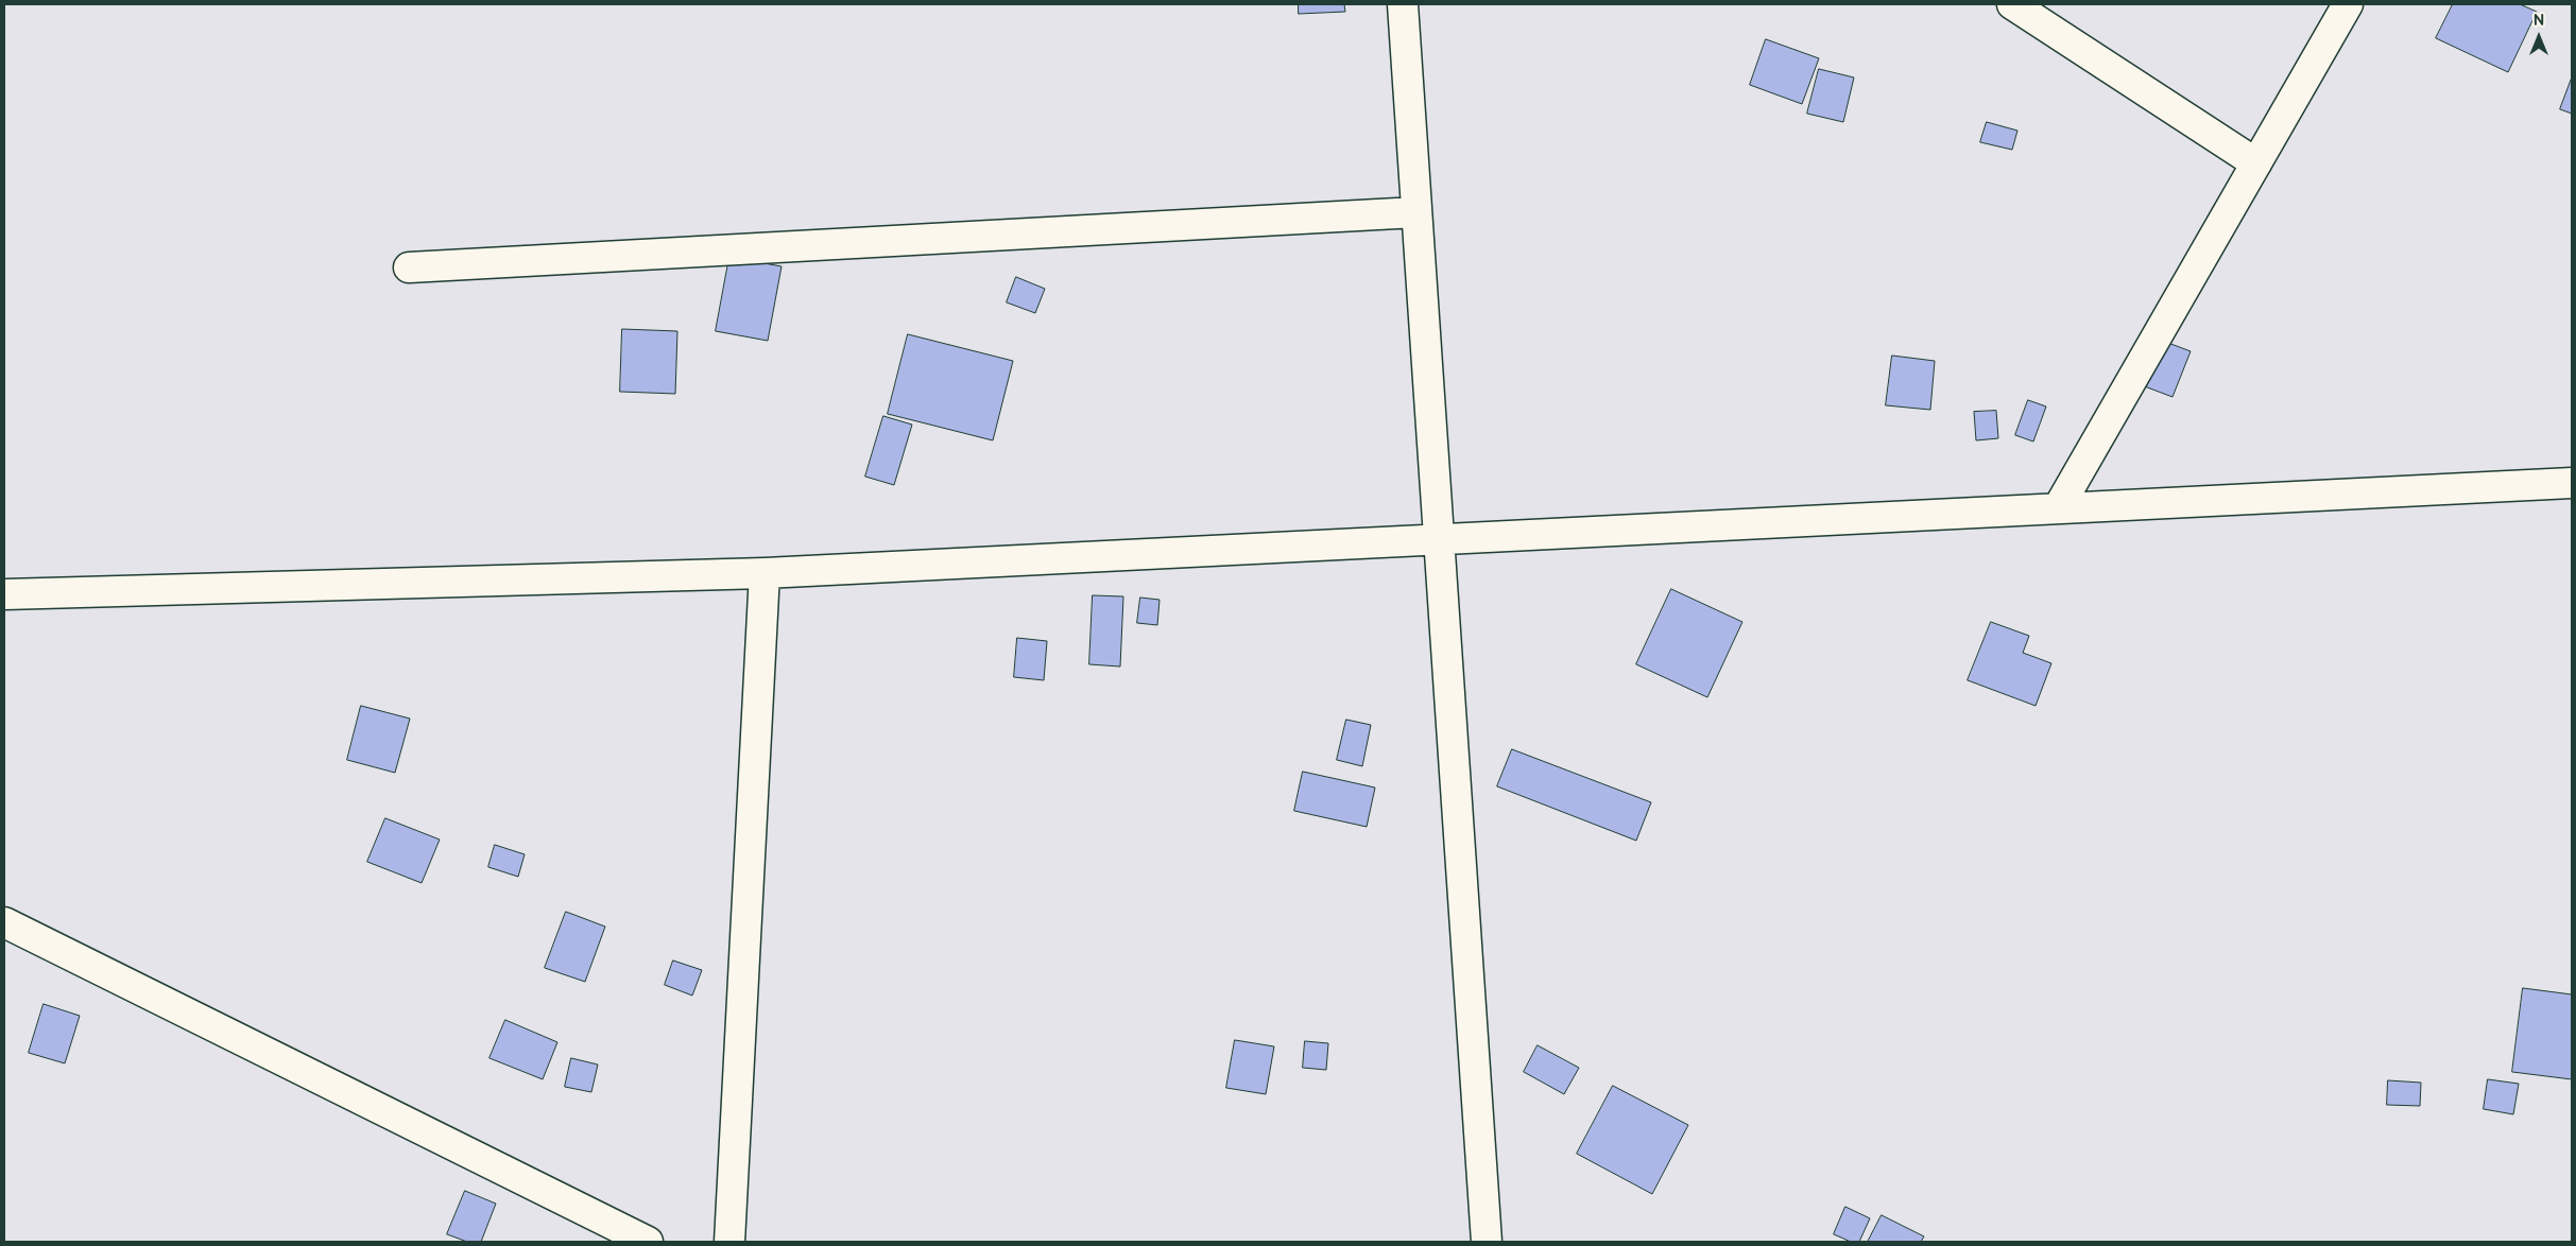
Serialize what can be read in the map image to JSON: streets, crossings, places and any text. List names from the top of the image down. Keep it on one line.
{"north":"top"}
